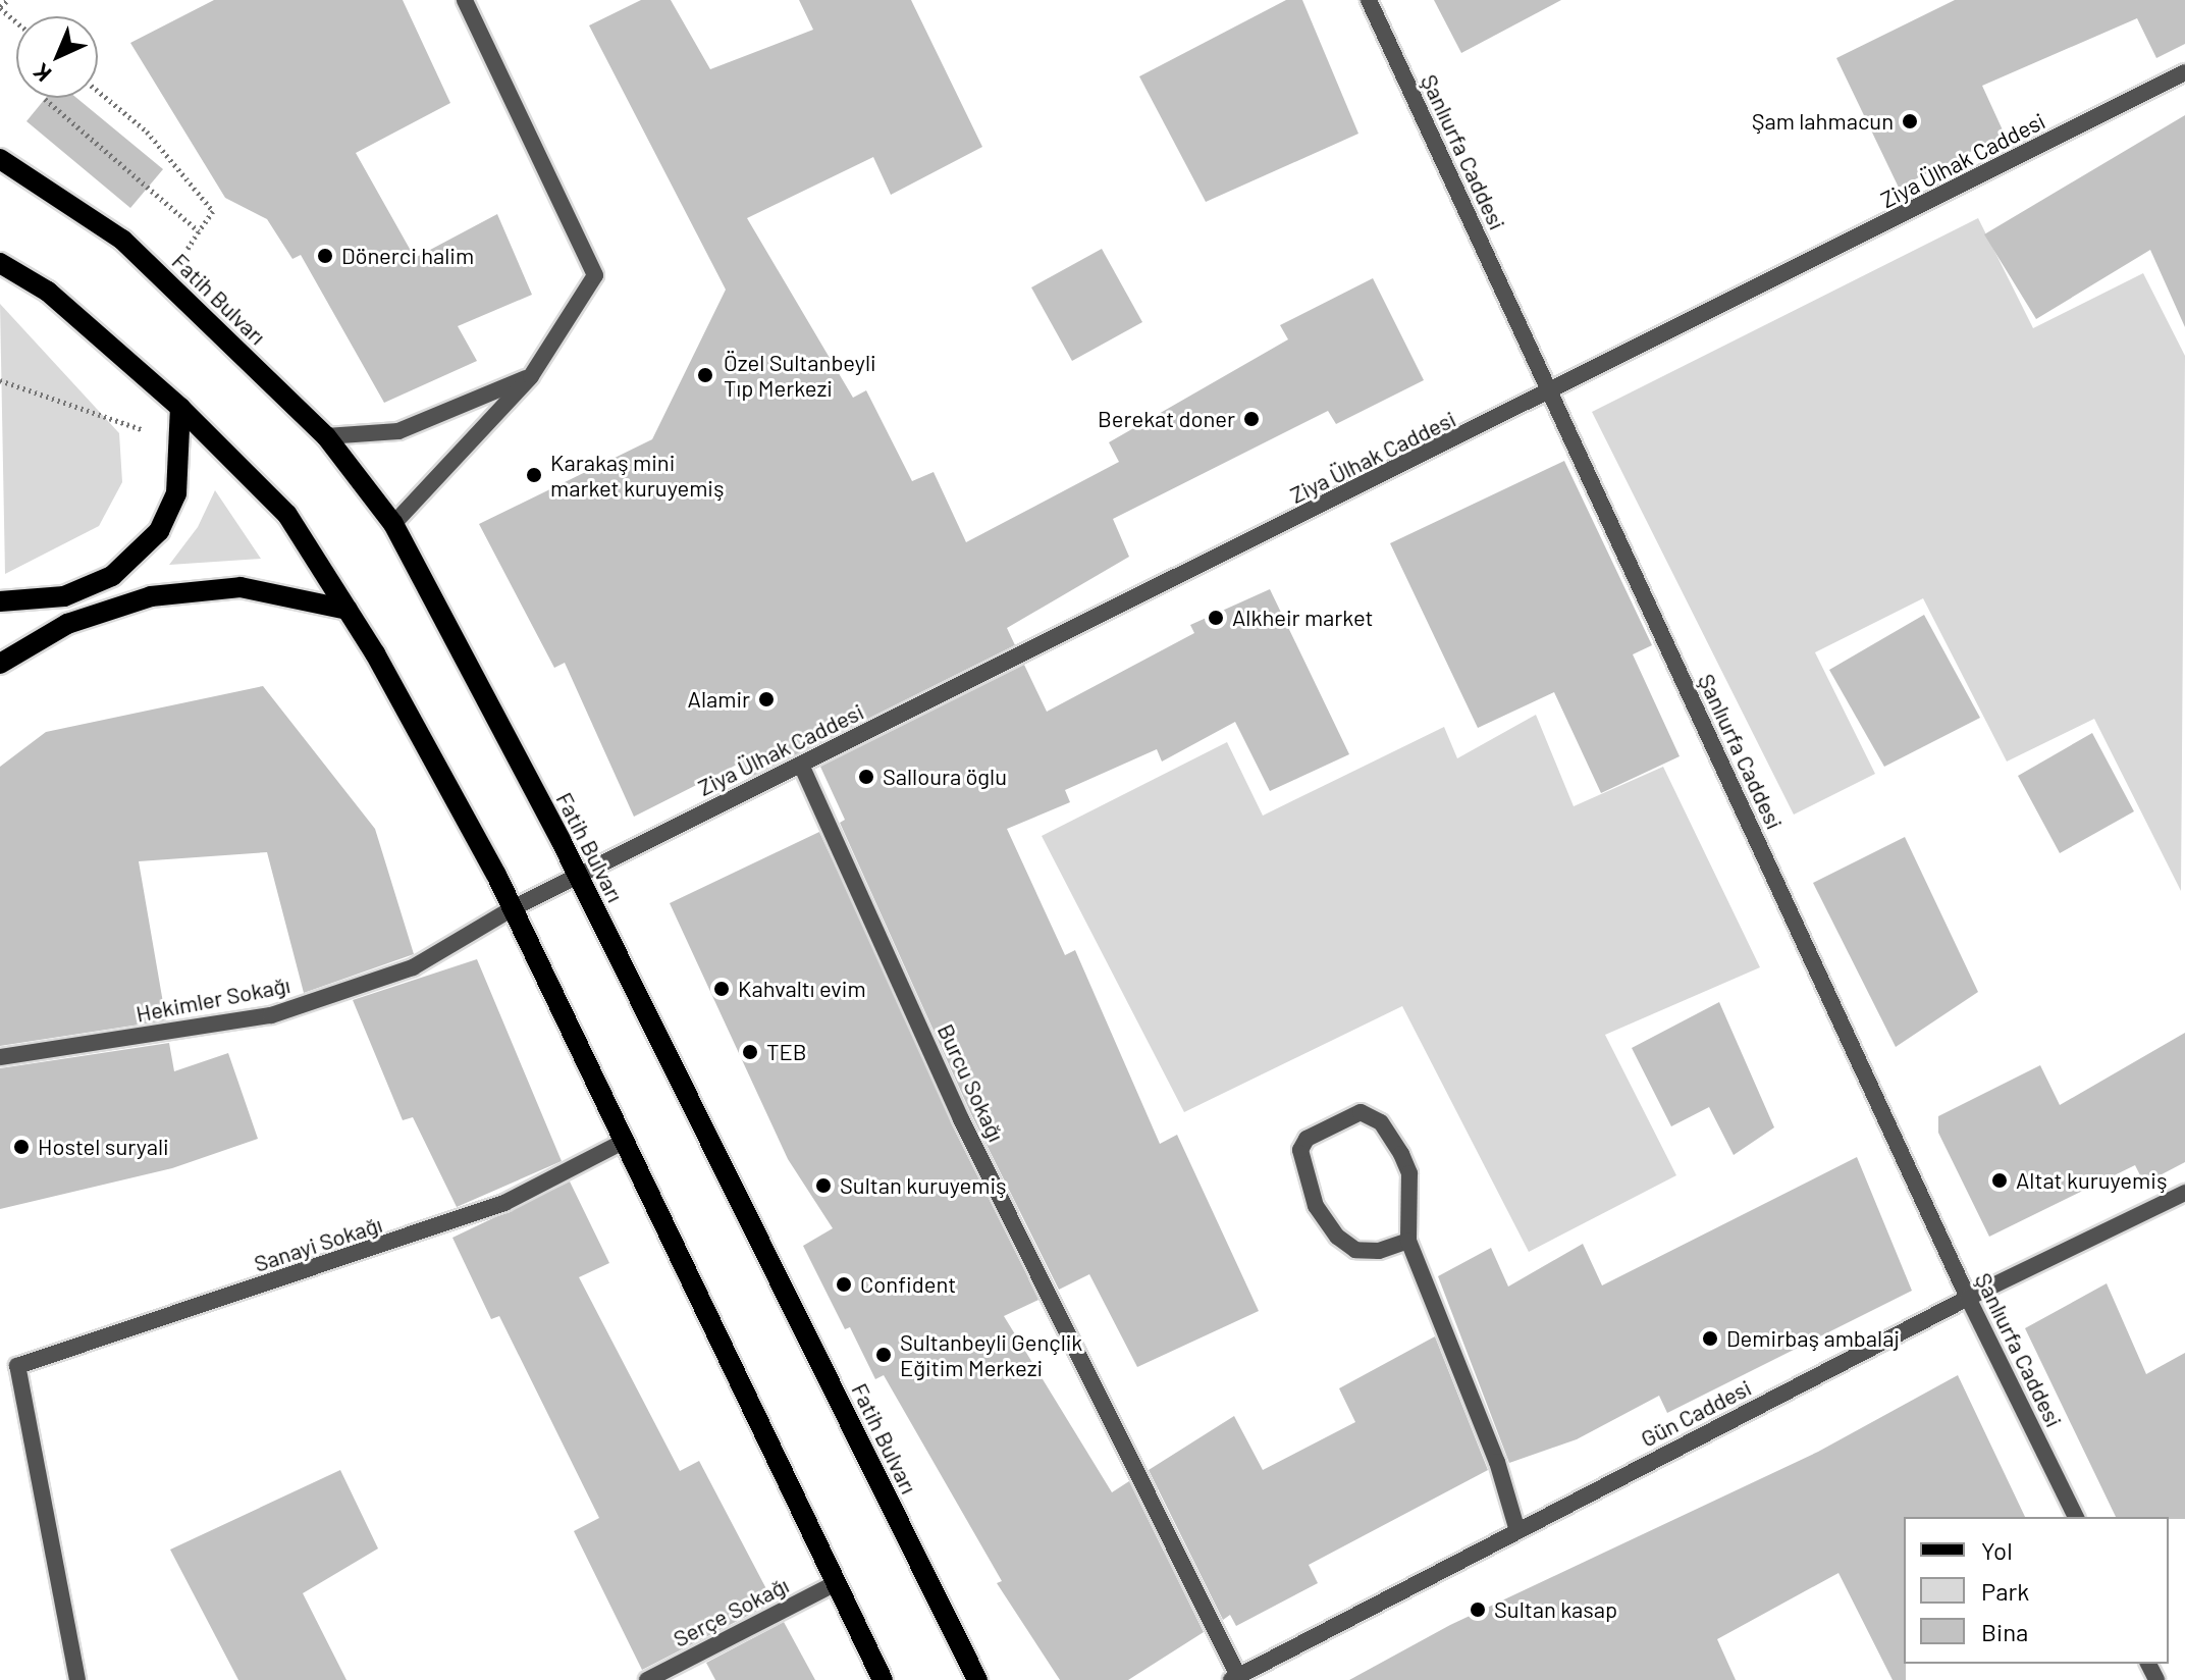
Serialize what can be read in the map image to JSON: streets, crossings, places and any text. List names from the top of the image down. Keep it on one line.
{"streets":{"main road":["Fatih Bulvarı"],"street":["Şanlıurfa Caddesi","Ziya Ülhak Caddesi","Hekimler Sokağı","Burcu Sokağı","Sanayi Sokağı","Gün Caddesi","Serçe Sokağı"]},"crossings":[["Şanlıurfa Caddesi","Ziya Ülhak Caddesi"],["Şanlıurfa Caddesi","Gün Caddesi"],["Ziya Ülhak Caddesi","Fatih Bulvarı"],["Ziya Ülhak Caddesi","Hekimler Sokağı"],["Ziya Ülhak Caddesi","Burcu Sokağı"],["Burcu Sokağı","Gün Caddesi"]],"places":["Şam lahmacun","Dönerci halim","Özel Sultanbeyli Tıp Merkezi","Berekat doner","Karakaş mini market kuruyemiş","Alkheir market","Alamir","Salloura öglu","Kahvaltı evim","TEB","Hostel suryali","Altat kuruyemiş","Sultan kuruyemiş","Confident","Demirbaş ambalaj","Sultanbeyli Gençlik Eğitim Merkezi","Sultan kasap"],"legend":["Yol","Park","Bina"],"north":"bottom left"}
